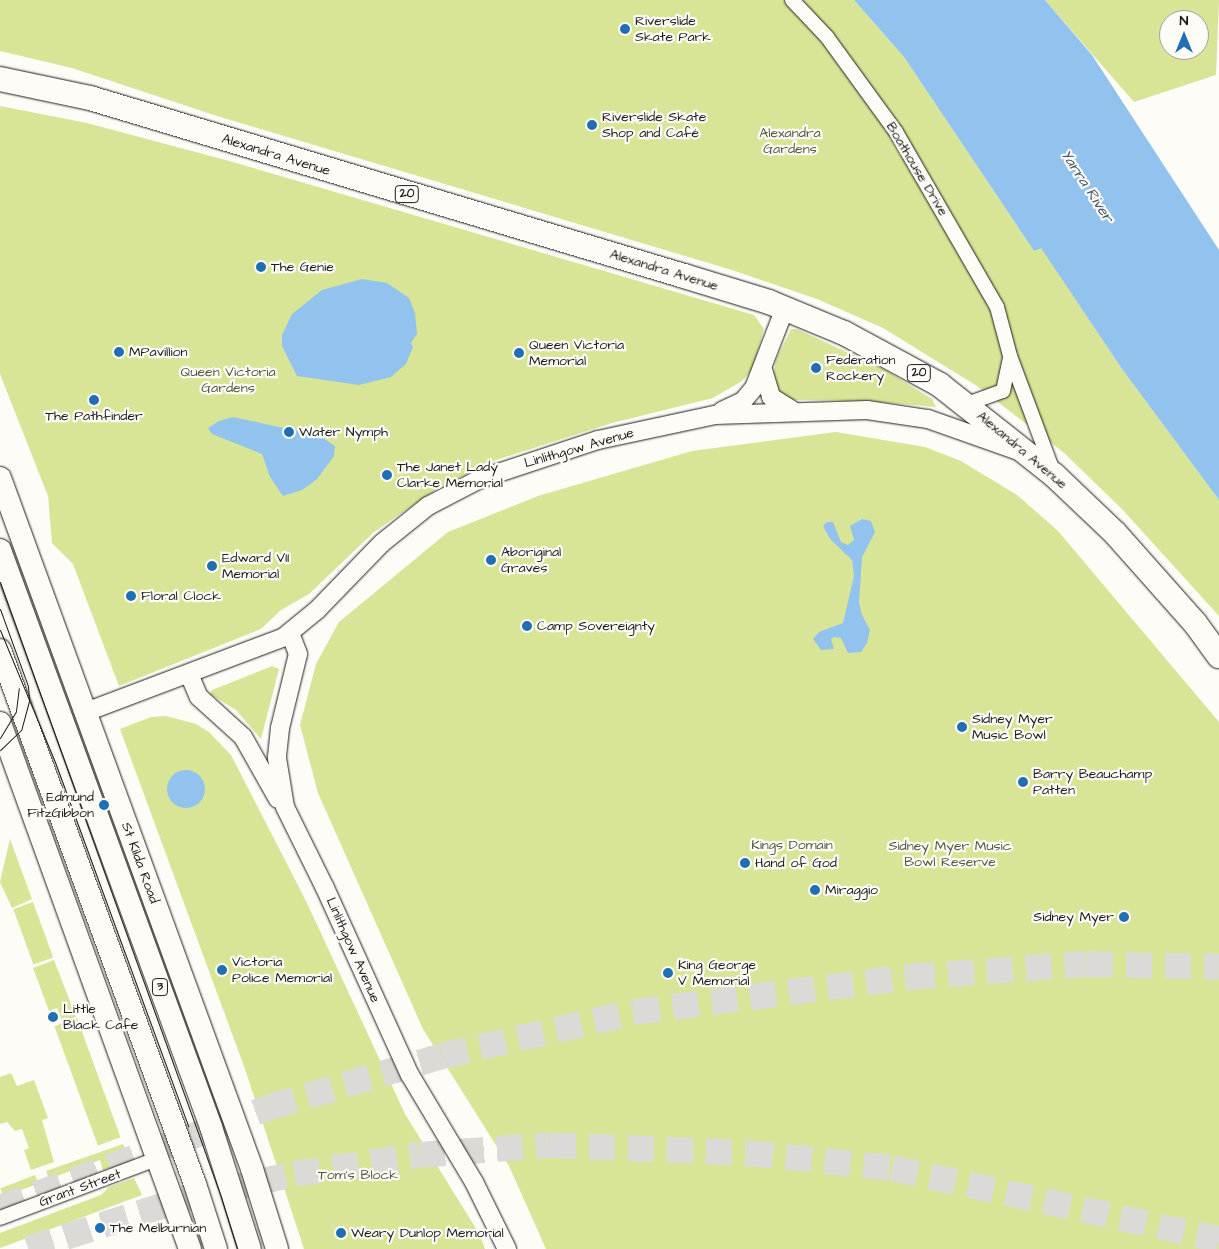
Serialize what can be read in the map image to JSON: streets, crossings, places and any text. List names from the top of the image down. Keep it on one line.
{"streets":{"highway":["Alexandra Avenue","20"],"main road":["St Kilda Road","3"],"street":["Boathouse Drive","Linlithgow Avenue","Grant Street"]},"crossings":[["Alexandra Avenue","Boathouse Drive"],["Alexandra Avenue","20"],["Alexandra Avenue","Linlithgow Avenue"],["Linlithgow Avenue","St Kilda Road"]],"water":["Yarra River"],"parks":["Alexandra Gardens","Queen Victoria Gardens","Kings Domain","Sidney Myer Music Bowl Reserve","Tom's Block"],"places":["Riverslide Skate Park","Riverslide Skate Shop and Café","The Genie","MPavillion","Queen Victoria Memorial","Federation Rockery","The Pathfinder","Water Nymph","The Janet Lady Clarke Memorial","Aboriginal Graves","Edward VII Memorial","Floral Clock","Camp Sovereignty","Sidney Myer Music Bowl","Barry Beauchamp Patten","Edmund FitzGibbon","Hand of God","Miraggio","Sidney Myer","Victoria Police Memorial","King George V Memorial","Little Black Cafe","The Melburnian","Weary Dunlop Memorial"],"north":"top"}
